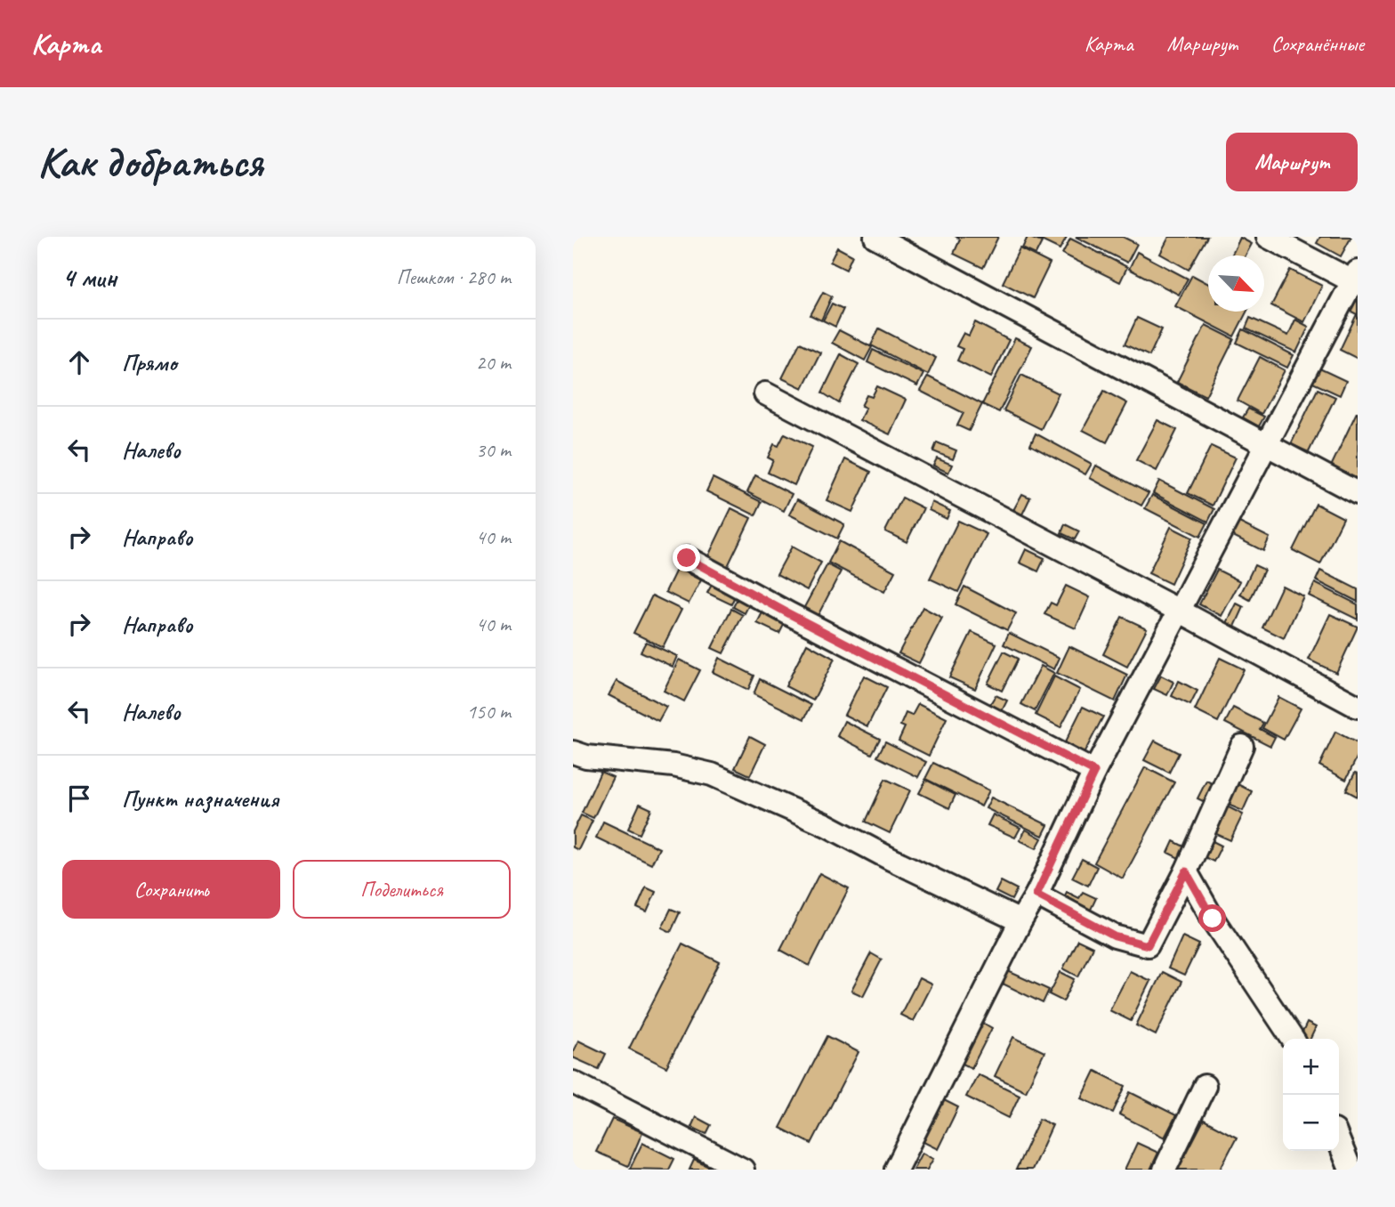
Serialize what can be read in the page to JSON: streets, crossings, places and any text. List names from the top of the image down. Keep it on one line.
{"north":"bottom right","page":{"header":"Карта","nav":["Карта","Маршрут","Сохранённые"],"buttons":["Маршрут",["Сохранить","Поделиться"]],"title":"Как добраться","heading":["4 мин","Пешком · 280 m"],"list":[["Прямо","20 m"],["Налево","30 m"],["Направо","40 m"],["Направо","40 m"],["Налево","150 m"],"Пункт назначения"],"map_buttons":["+","−"]}}
